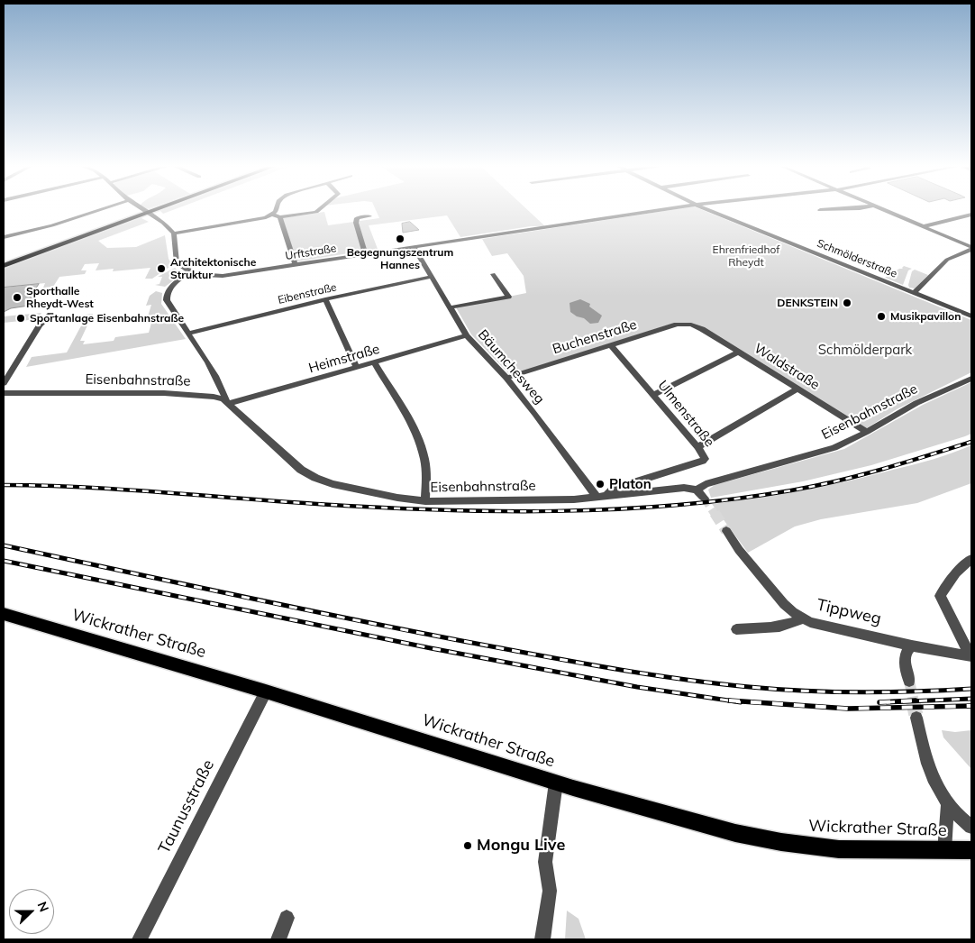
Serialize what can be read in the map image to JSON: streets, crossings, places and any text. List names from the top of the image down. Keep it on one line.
{"streets":{"main road":["Wickrather Straße"],"street":["Urftstraße","Schmölderstraße","Eibenstraße","Buchenstraße","Heimstraße","Bäumchesweg","Waldstraße","Eisenbahnstraße","Ulmenstraße","Tippweg","Taunusstraße"]},"crossings":[["Urftstraße","Bäumchesweg"],["Eibenstraße","Bäumchesweg"],["Buchenstraße","Bäumchesweg"],["Buchenstraße","Waldstraße"],["Buchenstraße","Ulmenstraße"],["Heimstraße","Bäumchesweg"],["Heimstraße","Eisenbahnstraße"],["Bäumchesweg","Eisenbahnstraße"],["Bäumchesweg","Ulmenstraße"],["Waldstraße","Eisenbahnstraße"],["Eisenbahnstraße","Ulmenstraße"],["Wickrather Straße","Taunusstraße"]],"parks":["Ehrenfriedhof Rheydt","Schmölderpark"],"places":["Begegnungszentrum Hannes","Architektonische Struktur","Sporthalle Rheydt-West","DENKSTEIN","Musikpavillon","Sportanlage Eisenbahnstraße","Platon","Mongu Live"],"north":"right"}
